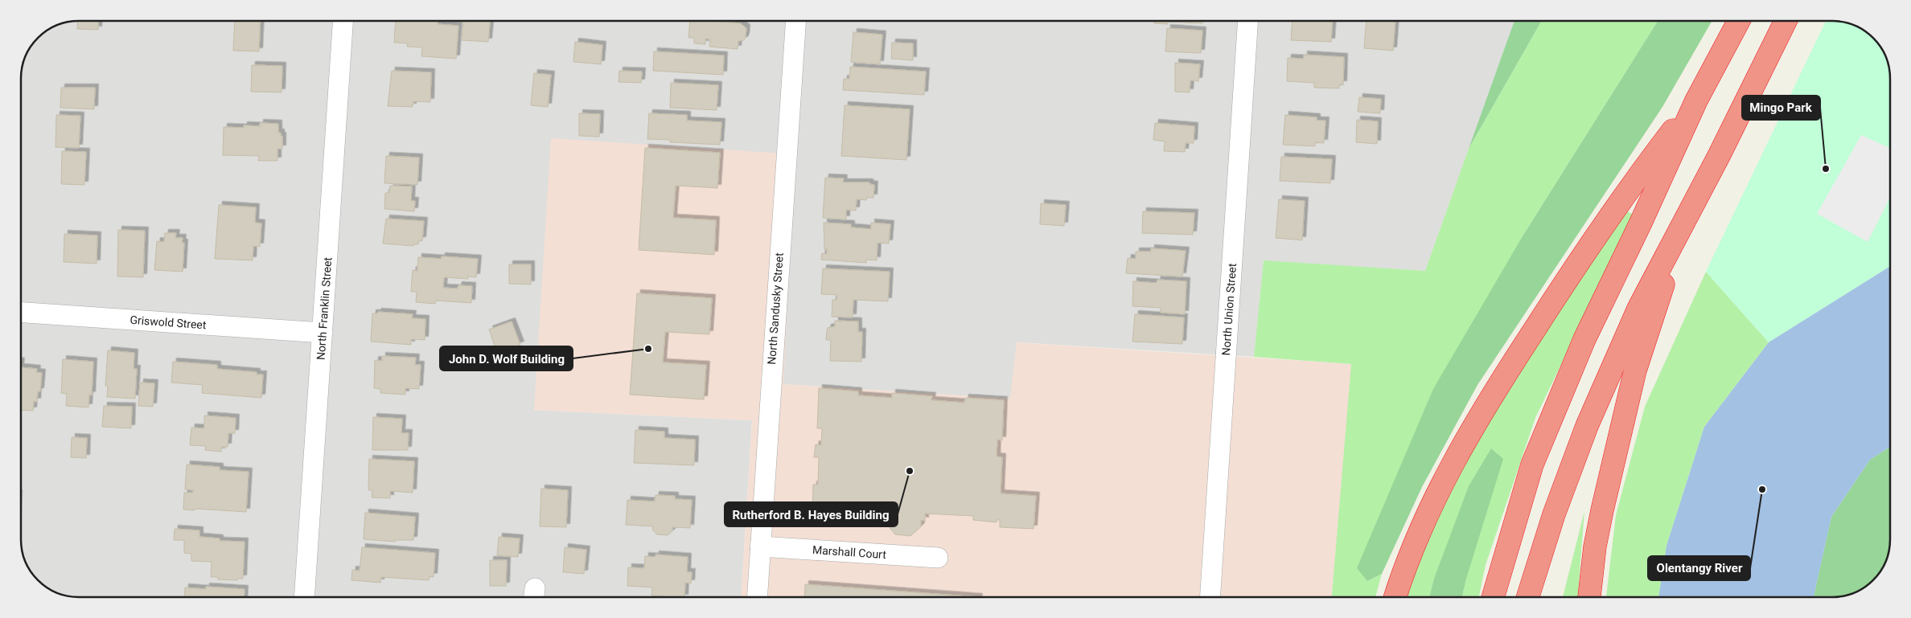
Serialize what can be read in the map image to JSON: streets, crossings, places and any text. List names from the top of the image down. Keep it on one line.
{"streets":{"street":["North Franklin Street","North Sandusky Street","North Union Street","Griswold Street","Marshall Court"]},"crossings":[["North Franklin Street","Griswold Street"],["North Sandusky Street","Marshall Court"]],"places":["Mingo Park","John D. Wolf Building","Rutherford B. Hayes Building","Olentangy River"]}
